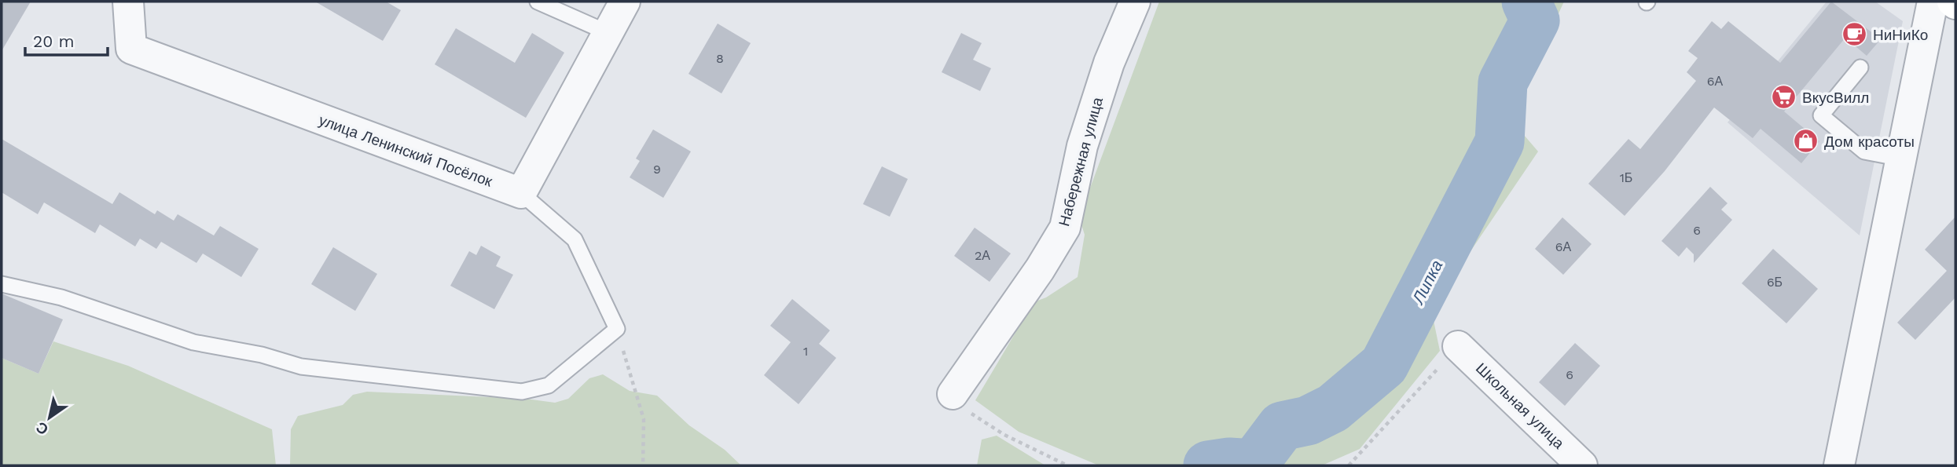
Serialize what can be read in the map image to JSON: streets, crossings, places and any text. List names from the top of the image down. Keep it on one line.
{"streets":{"street":["улица Ленинский Посёлок","Набережная улица","Школьная улица"]},"water":["Липка"],"places":{"cafe":["НиНиКо"],"supermarket":["ВкусВилл"],"shop":["Дом красоты"]},"house_numbers":["8","6А","9","1Б","6","6А","2А","6Б","1","6"],"scale_bar":"20 m","north":"bottom left"}
